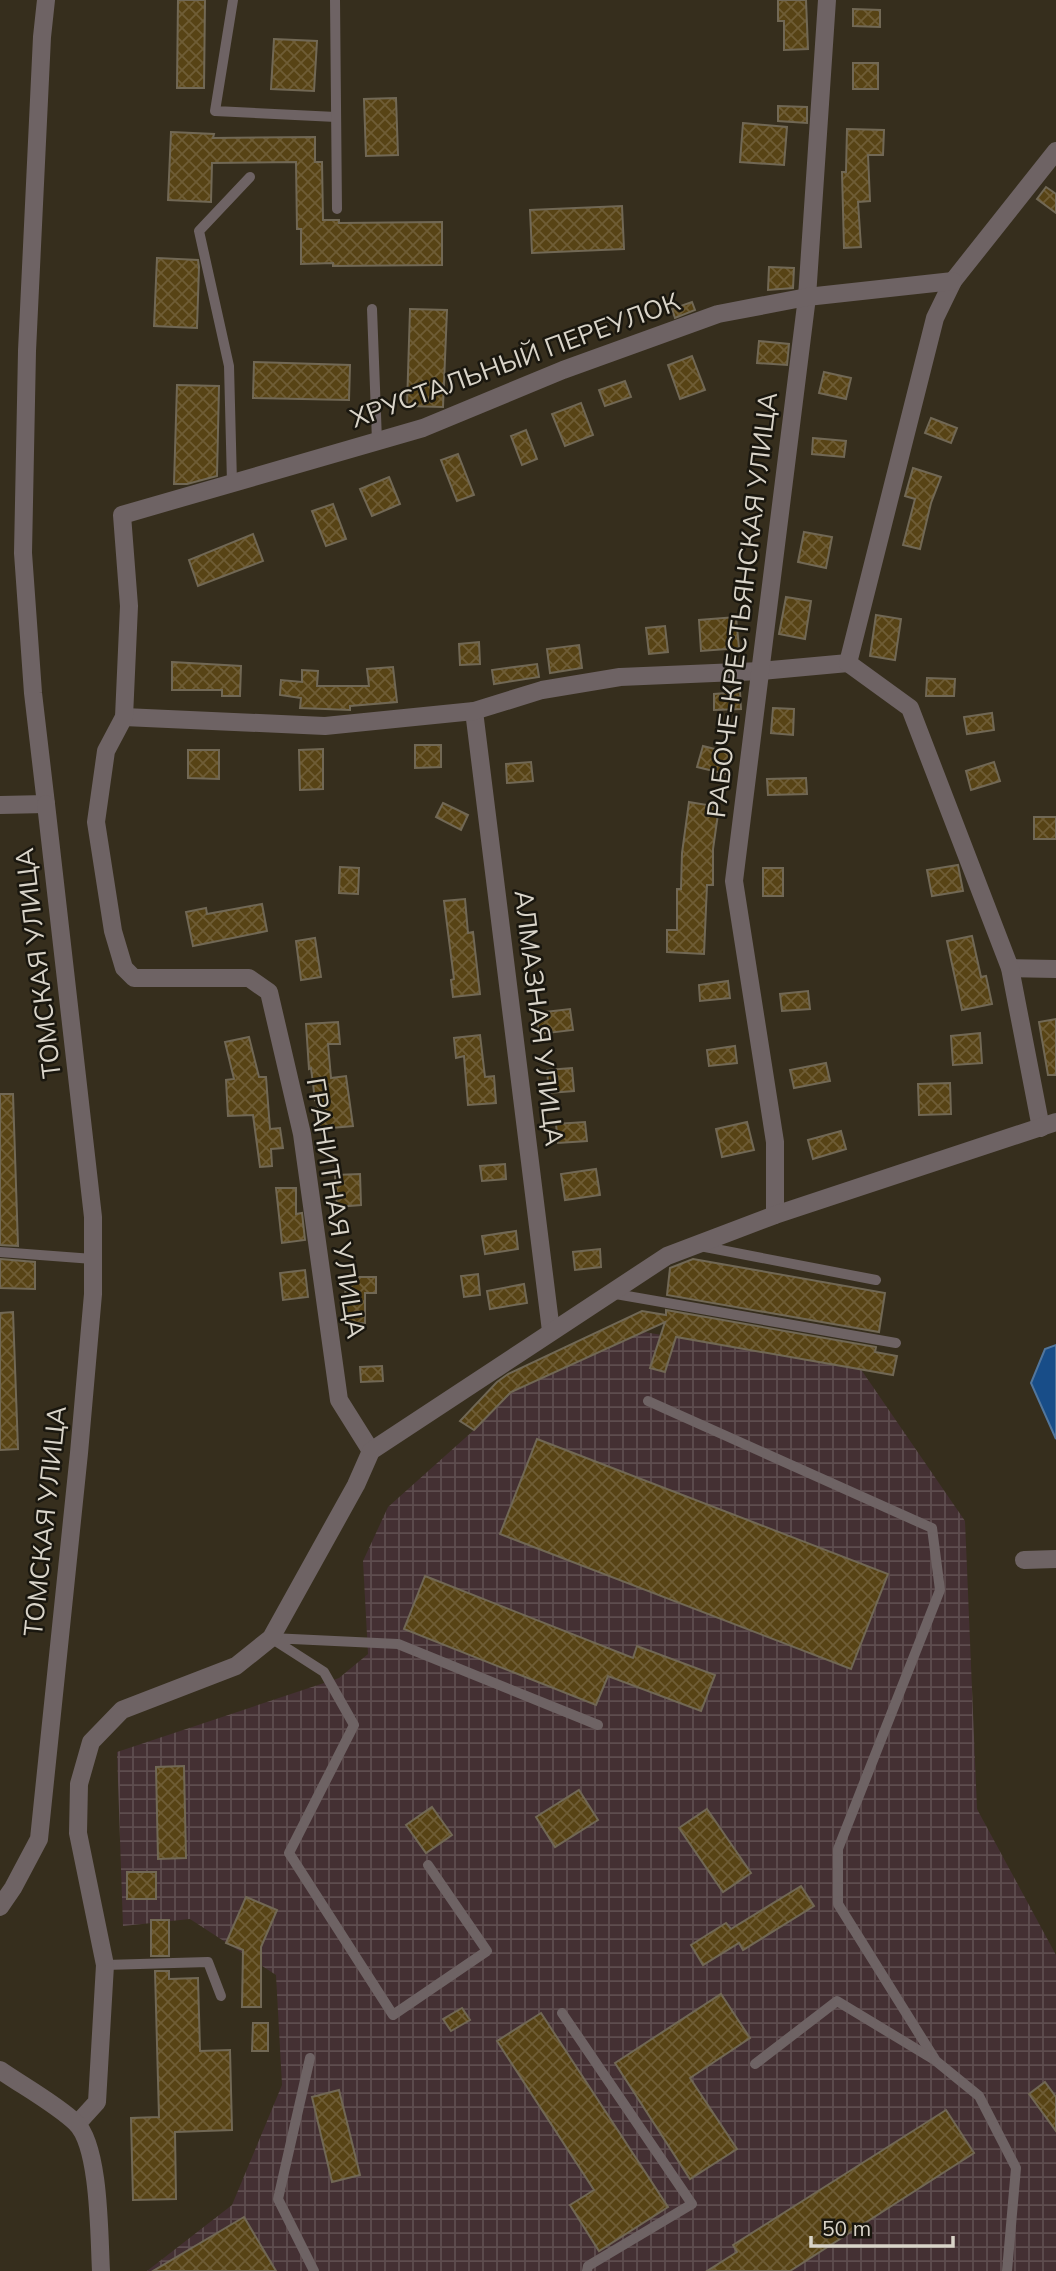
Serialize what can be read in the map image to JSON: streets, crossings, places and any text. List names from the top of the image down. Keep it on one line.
{"streets":{"street":["ХРУСТАЛЬНЫЙ ПЕРЕУЛОК","РАБОЧЕ-КРЕСТЬЯНСКАЯ УЛИЦА","ТОМСКАЯ УЛИЦА","АЛМАЗНАЯ УЛИЦА","ГРАНИТНАЯ УЛИЦА"]},"crossings":[["ХРУСТАЛЬНЫЙ ПЕРЕУЛОК","РАБОЧЕ-КРЕСТЬЯНСКАЯ УЛИЦА"],["ХРУСТАЛЬНЫЙ ПЕРЕУЛОК","ГРАНИТНАЯ УЛИЦА"]],"scale_bar":"50 m"}
